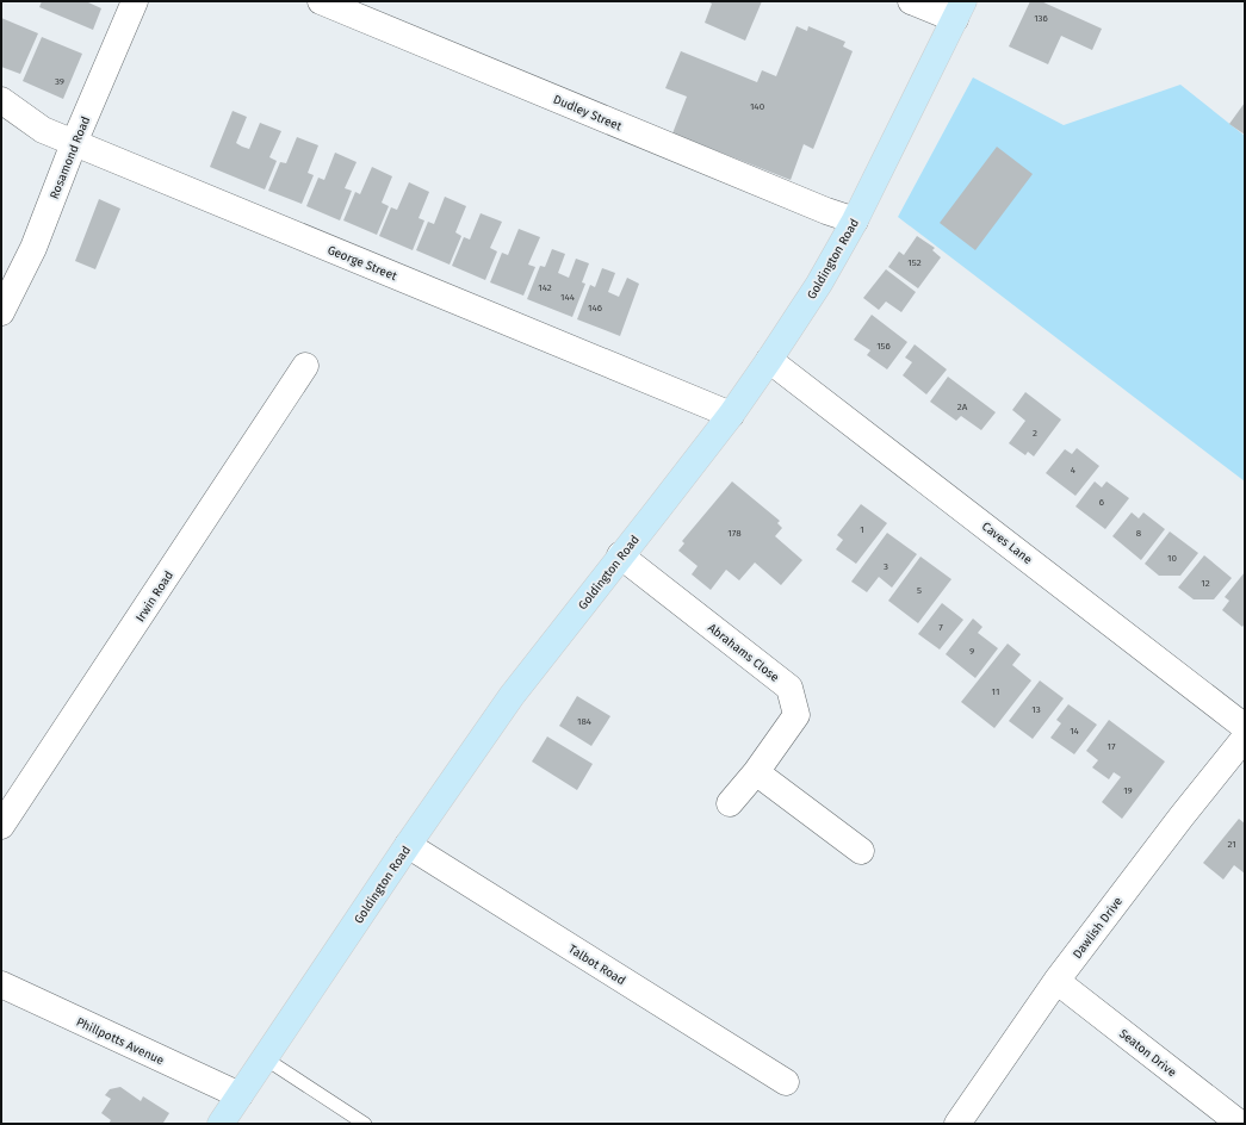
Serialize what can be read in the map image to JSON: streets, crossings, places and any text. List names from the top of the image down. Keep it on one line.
{"streets":{"main road":["Goldington Road"],"street":["Dudley Street","Rosamond Road","George Street","Caves Lane","Irwin Road","Abrahams Close","Dawlish Drive","Talbot Road","Phillpotts Avenue","Seaton Drive"]},"crossings":[["Dudley Street","Goldington Road"],["Rosamond Road","George Street"],["Goldington Road","George Street"],["Goldington Road","Caves Lane"],["Goldington Road","Abrahams Close"],["Goldington Road","Talbot Road"],["Goldington Road","Phillpotts Avenue"],["Dawlish Drive","Seaton Drive"]],"house_numbers":["136","39","140","152","142","144","146","156","2A","2","4","6","1","178","8","10","3","12","5","7","9","11","13","184","14","17","19","21"]}
